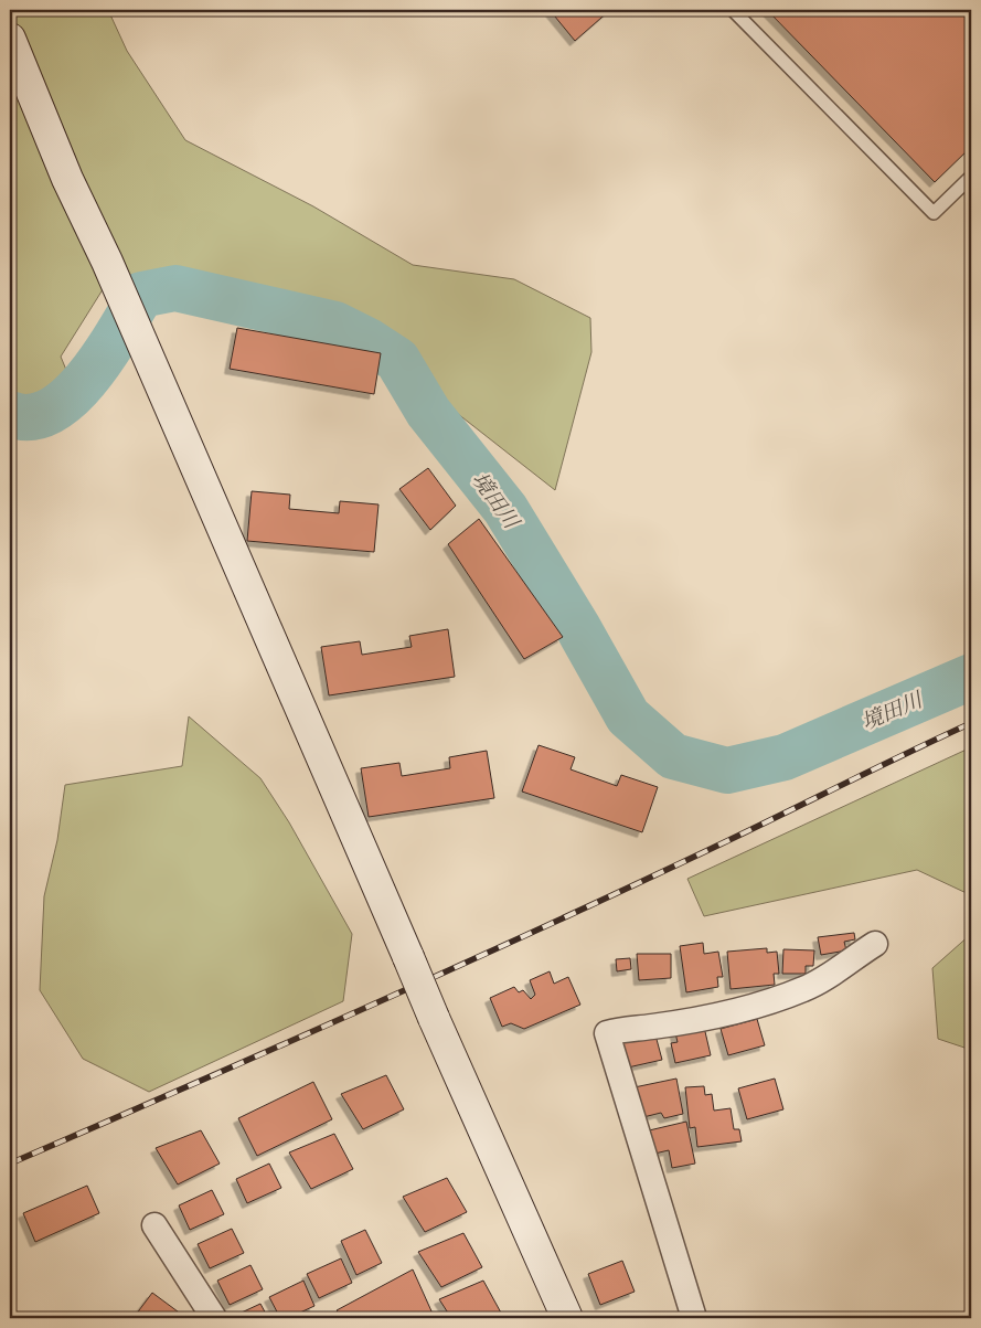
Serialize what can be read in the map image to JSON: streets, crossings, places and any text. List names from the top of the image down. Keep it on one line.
{"water":["境田川"]}
